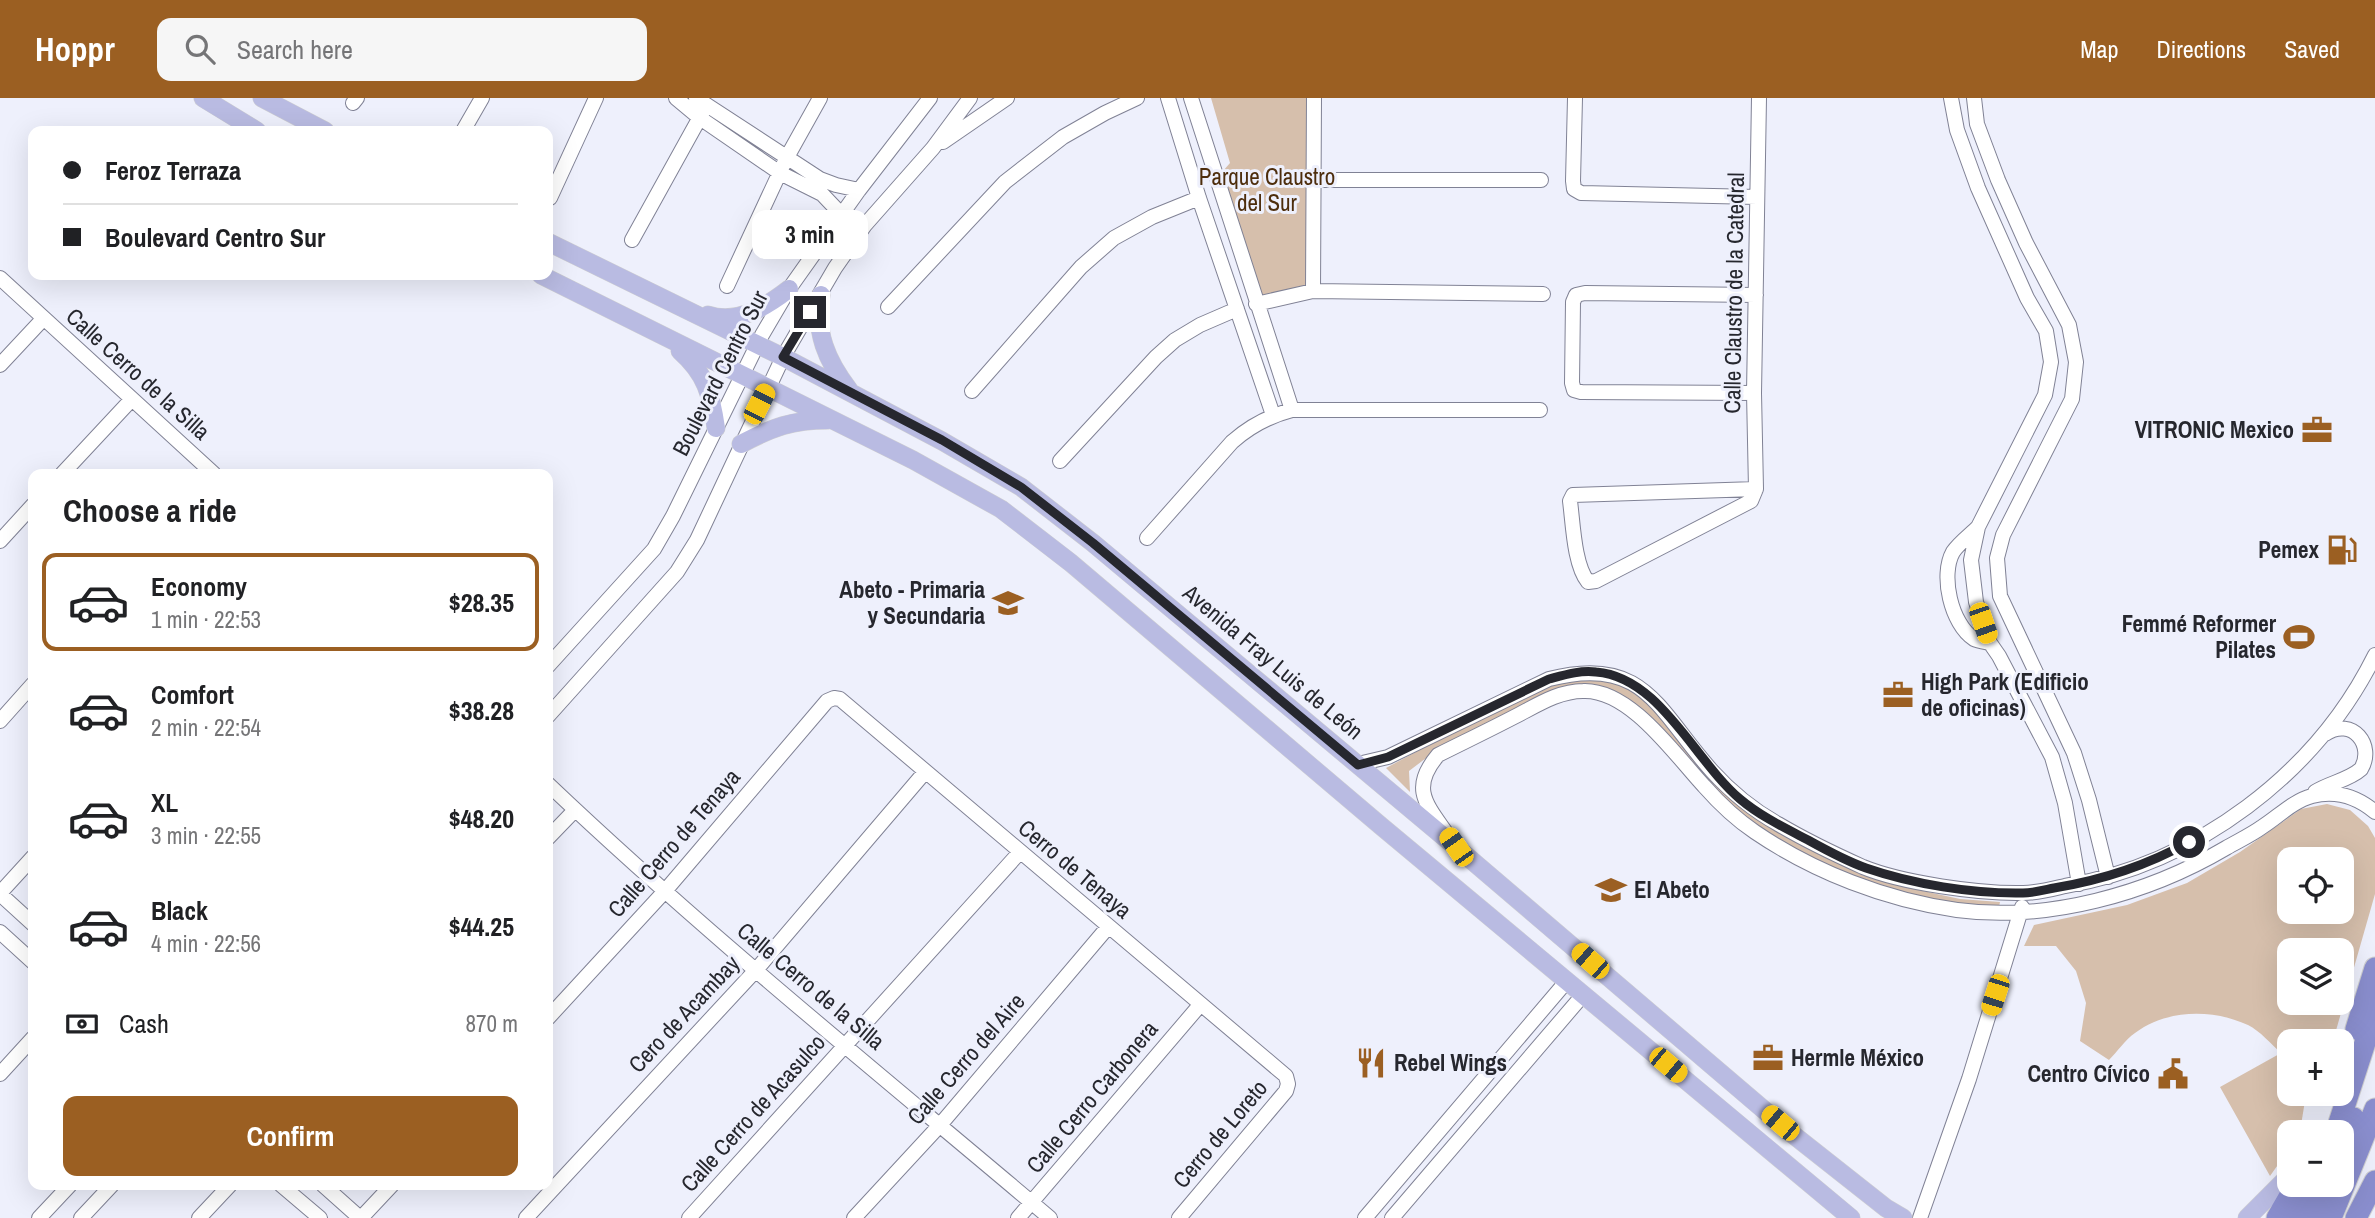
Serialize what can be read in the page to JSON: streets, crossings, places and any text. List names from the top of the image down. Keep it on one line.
{"streets":{"main road":["Avenida Fray Luis de León"],"street":["Calle Claustro de la Catedral","Boulevard Centro Sur","Calle Cerro de la Silla","Calle Cerro de Tenaya","Cerro de Tenaya","Cero de Acambay","Calle Cerro del Aire","Calle Cerro Carbonera","Calle Cerro de Acasulco","Cerro de Loreto"]},"crossings":[["Boulevard Centro Sur","Avenida Fray Luis de León"],["Calle Cerro de la Silla","Calle Cerro de Tenaya"],["Calle Cerro de la Silla","Cero de Acambay"],["Calle Cerro de la Silla","Calle Cerro del Aire"],["Calle Cerro de la Silla","Calle Cerro Carbonera"],["Calle Cerro de la Silla","Calle Cerro de Acasulco"],["Calle Cerro de Tenaya","Cerro de Tenaya"],["Cerro de Tenaya","Cero de Acambay"],["Cerro de Tenaya","Calle Cerro del Aire"],["Cerro de Tenaya","Calle Cerro Carbonera"],["Cerro de Tenaya","Calle Cerro de Acasulco"],["Cerro de Tenaya","Cerro de Loreto"]],"parks":["Parque Claustro del Sur"],"places":{"office":["VITRONIC Mexico","High Park (Edificio de oficinas)","Hermle México"],"fuel station":["Pemex"],"school or university":["Abeto - Primaria y Secundaria","El Abeto"],"sports":["Femmé Reformer Pilates"],"restaurant":["Rebel Wings"],"public building":["Centro Cívico"]},"page":{"header":"Hoppr","search":"Search here","nav":["Map","Directions","Saved"],"banner":["Feroz Terraza","Boulevard Centro Sur"],"bubble":"3 min","heading":"Choose a ride","list":[{"name":"Economy","note":"1 min · 22:53","value":"$28.35"},{"name":"Comfort","note":"2 min · 22:54","value":"$38.28"},{"name":"XL","note":"3 min · 22:55","value":"$48.20"},{"name":"Black","note":"4 min · 22:56","value":"$44.25"}],"map_buttons":["+","−"],"pay":["Cash","870 m"],"buttons":"Confirm"}}
